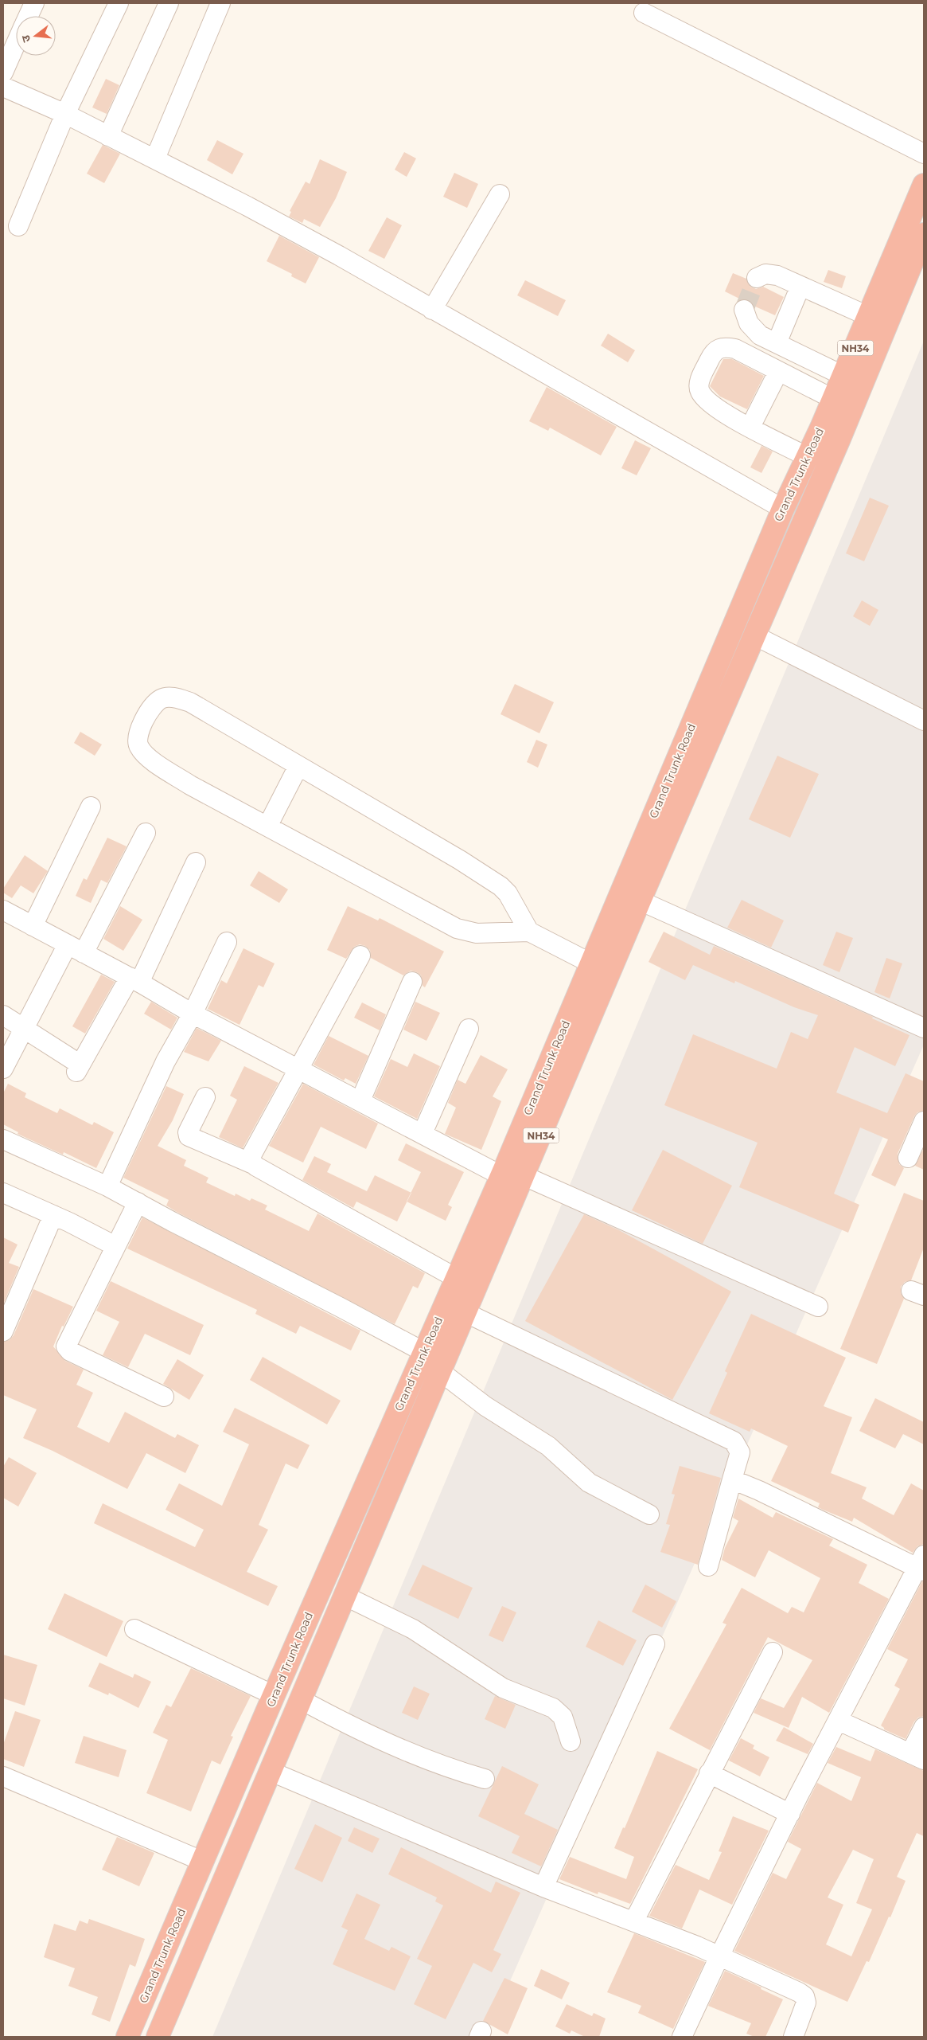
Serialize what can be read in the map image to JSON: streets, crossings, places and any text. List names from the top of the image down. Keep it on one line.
{"streets":{"highway":["NH34","Grand Trunk Road"]},"north":"left"}
